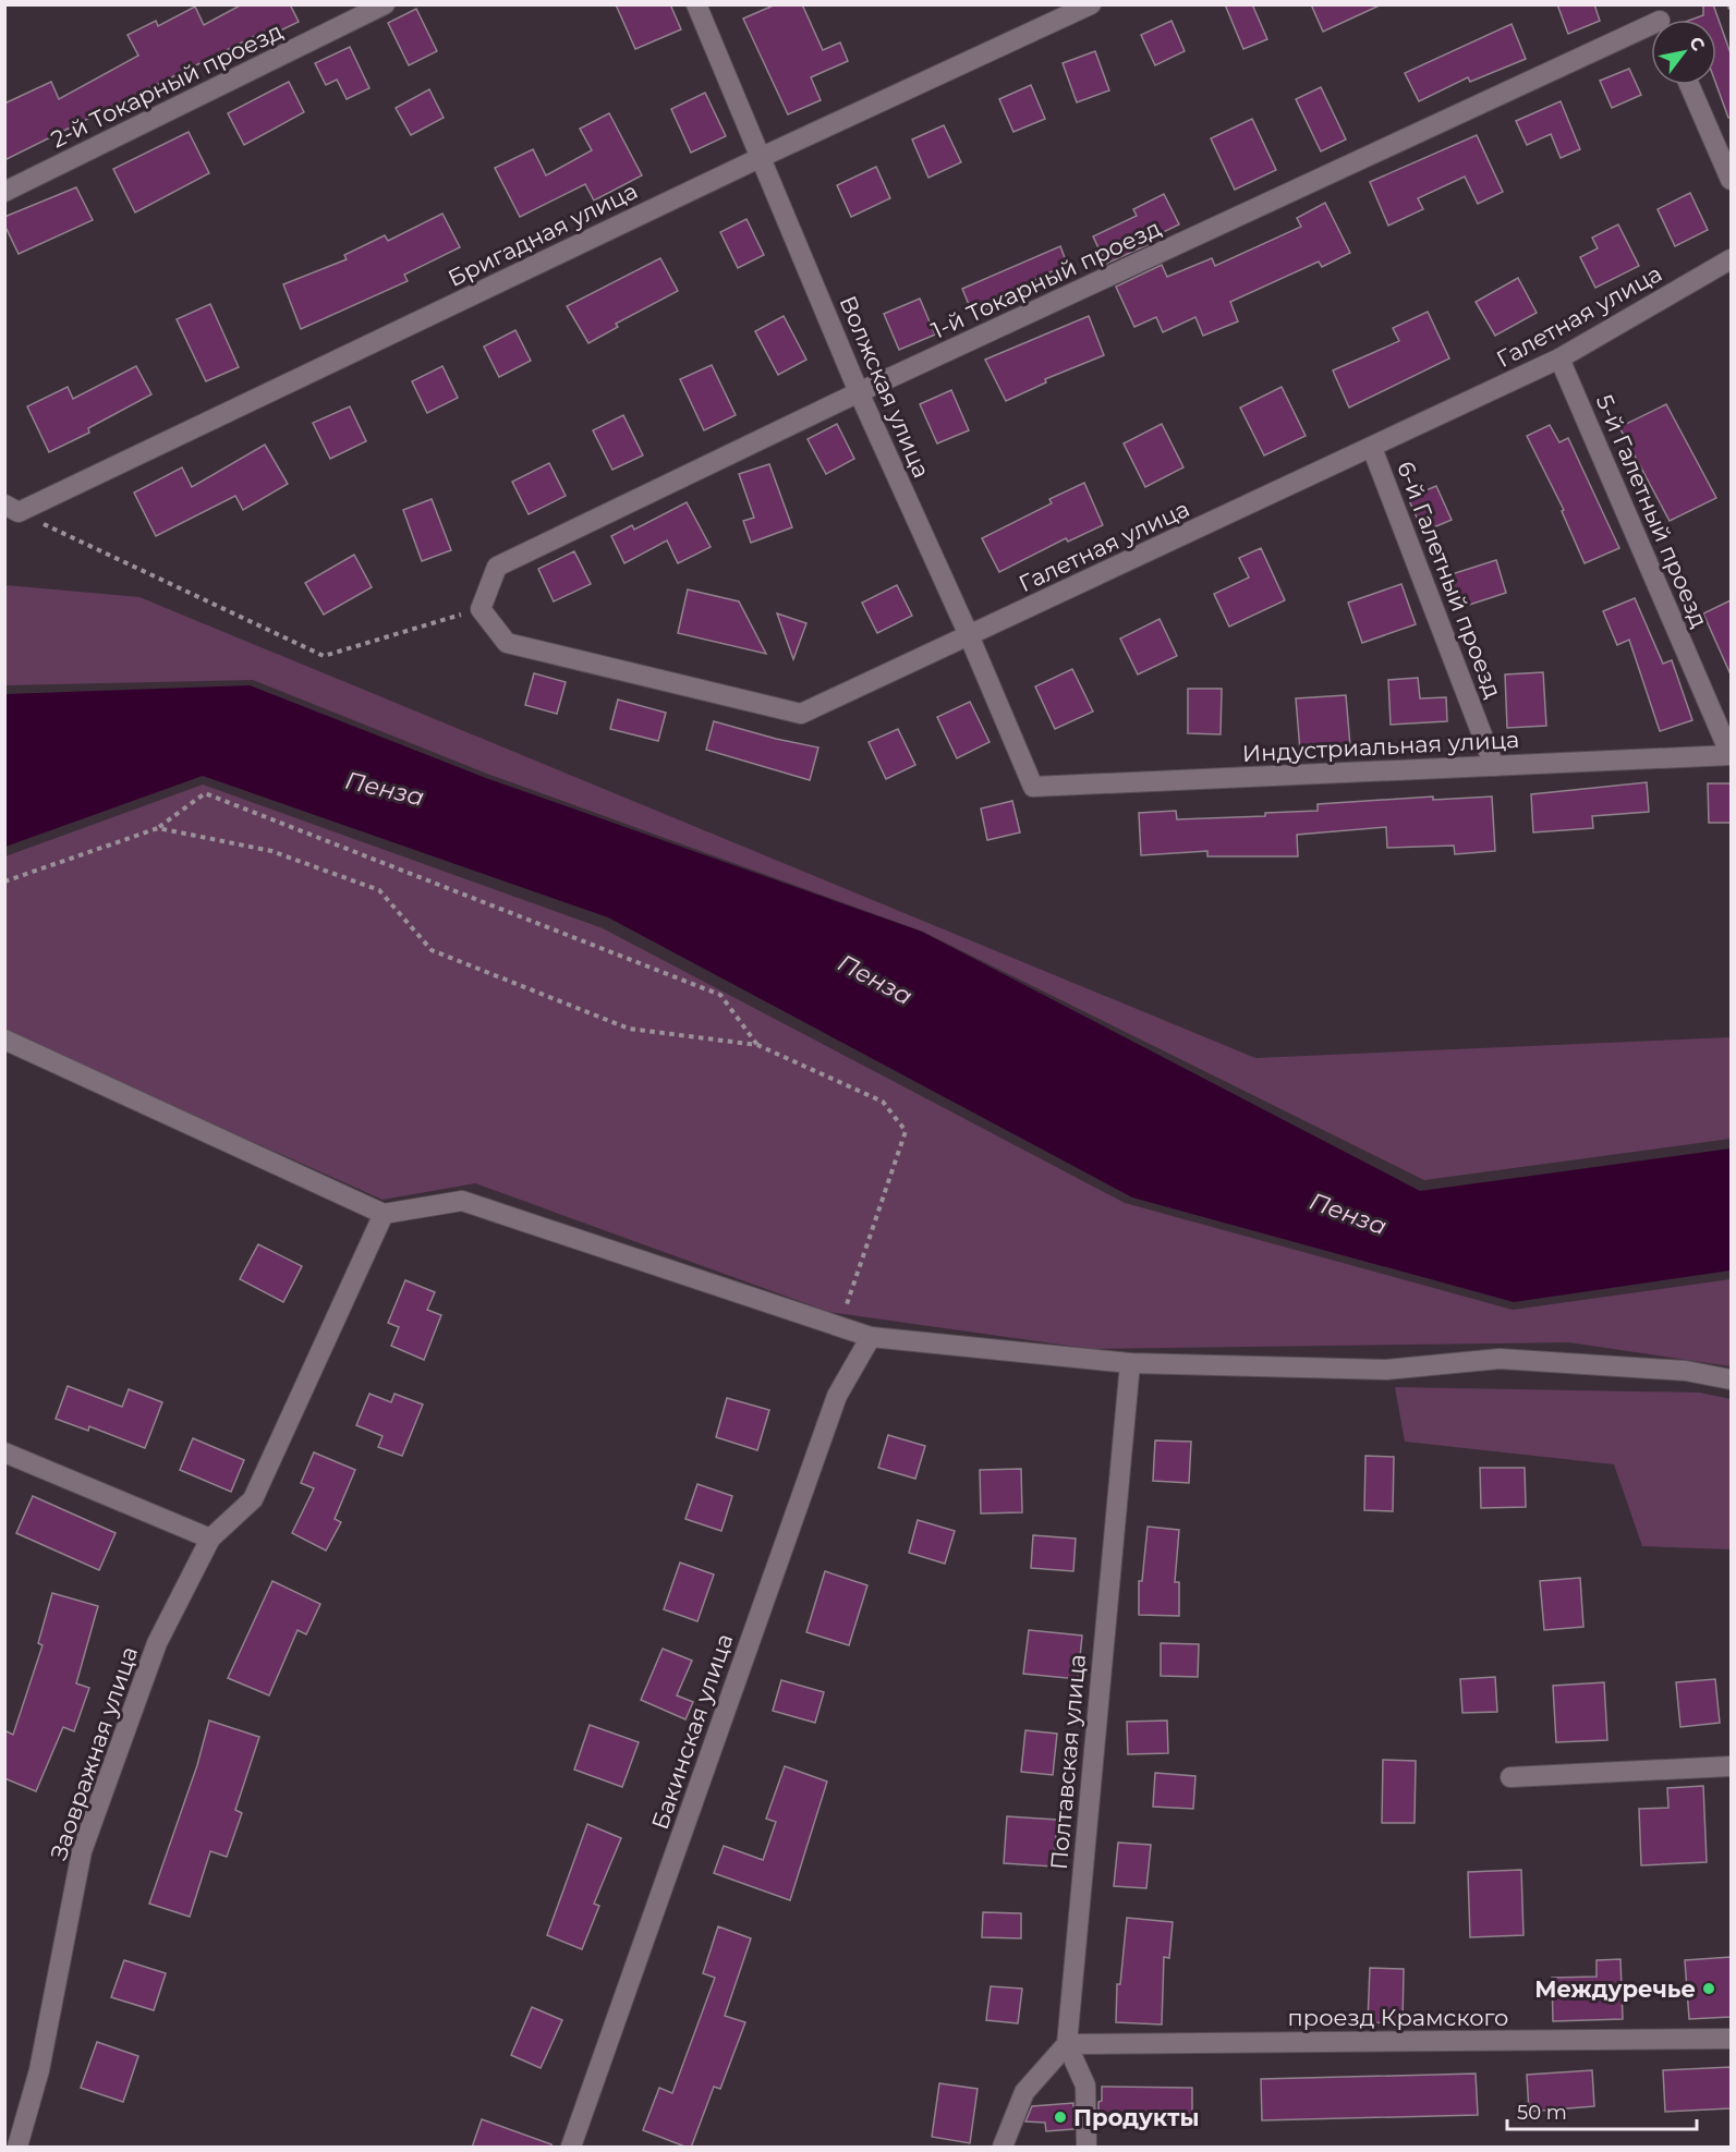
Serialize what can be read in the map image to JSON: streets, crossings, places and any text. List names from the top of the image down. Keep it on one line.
{"streets":{"street":["2-й Токарный проезд","Бригадная улица","1-й Токарный проезд","Галетная улица","Волжская улица","5-й Галетный проезд","6-й Галетный проезд","Индустриальная улица","Бакинская улица","Заовражная улица","Полтавская улица","проезд Крамского"]},"crossings":[["Бригадная улица","Волжская улица"],["1-й Токарный проезд","Галетная улица"],["1-й Токарный проезд","Волжская улица"],["Галетная улица","Волжская улица"],["Галетная улица","5-й Галетный проезд"],["Галетная улица","6-й Галетный проезд"],["Волжская улица","Индустриальная улица"],["5-й Галетный проезд","Индустриальная улица"],["6-й Галетный проезд","Индустриальная улица"],["Полтавская улица","проезд Крамского"]],"water":["Пенза"],"places":["Междуречье","Продукты"],"scale_bar":"50 m","north":"top right"}
